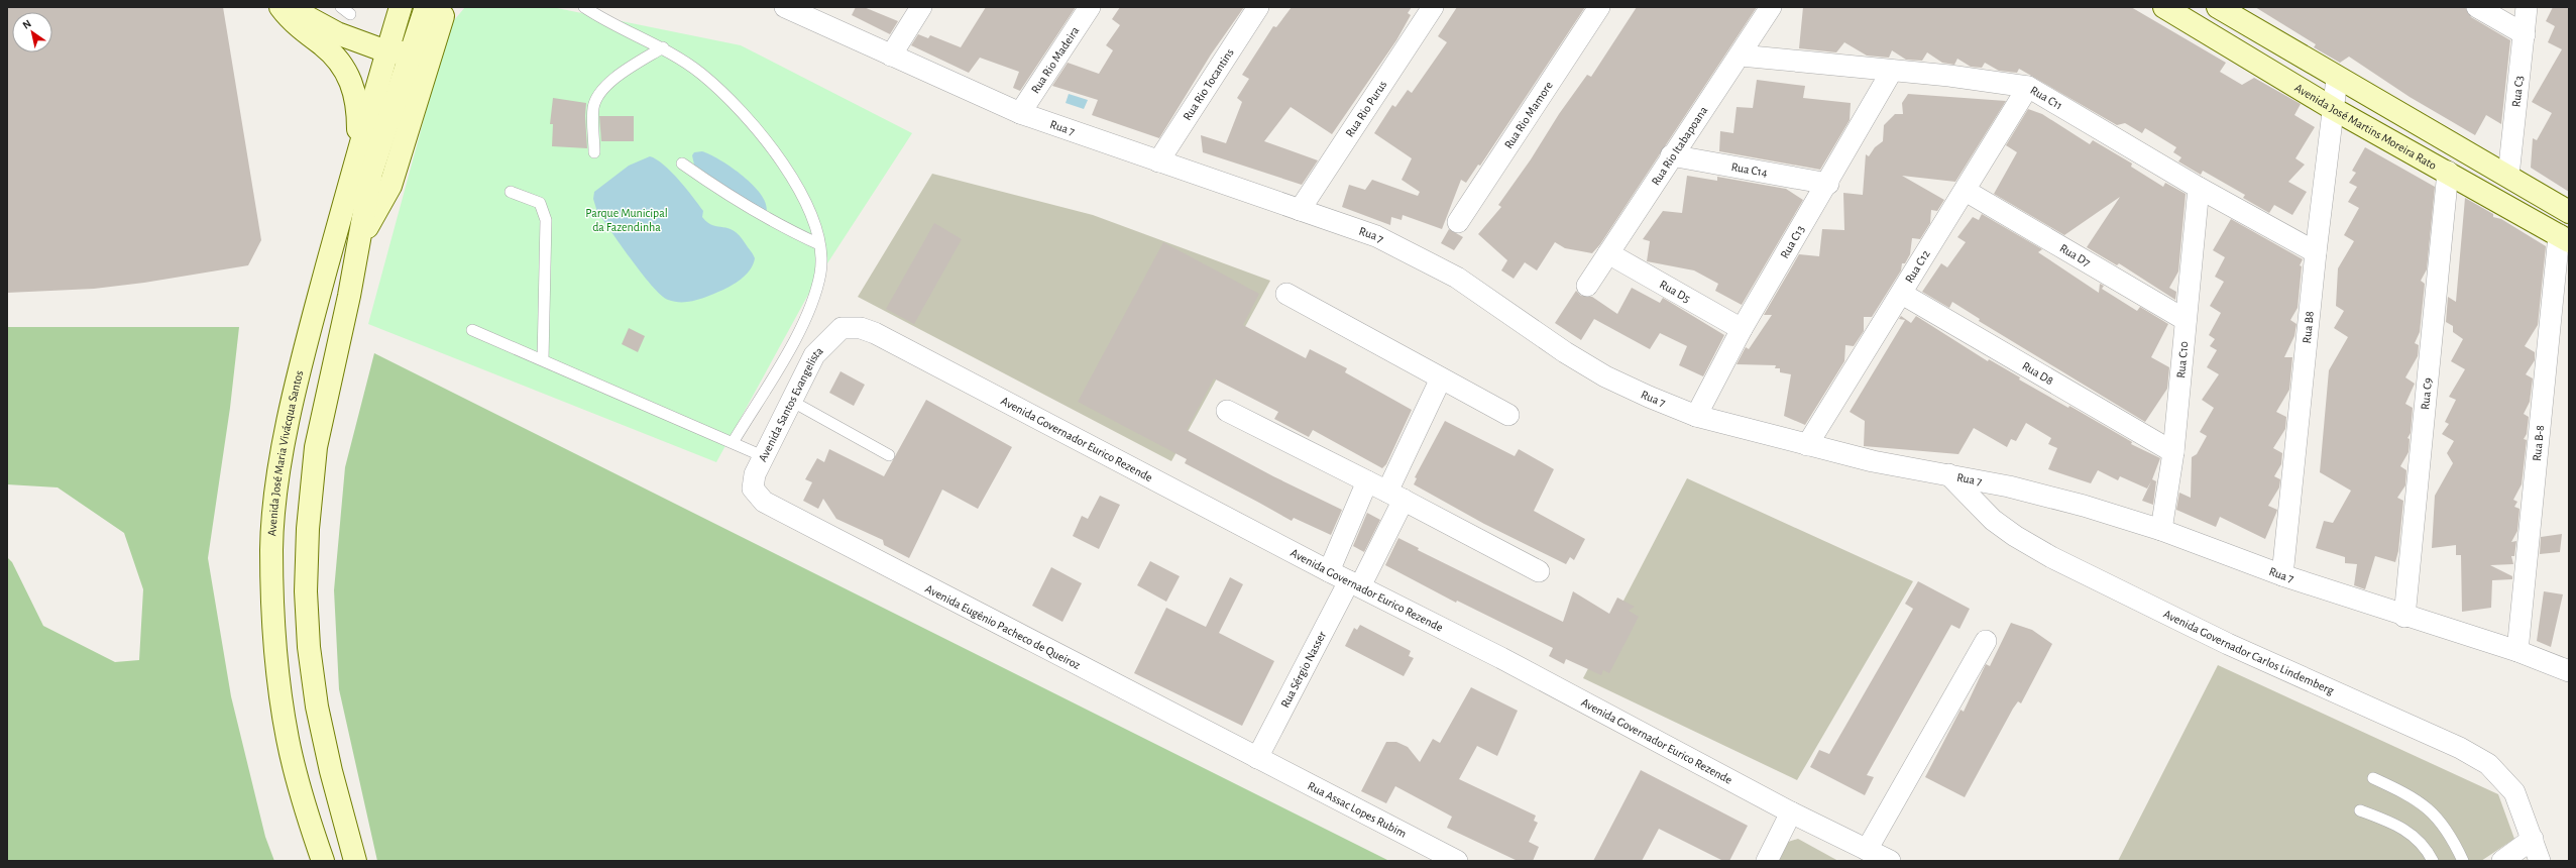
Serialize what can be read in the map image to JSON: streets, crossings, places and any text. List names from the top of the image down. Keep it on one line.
{"streets":{"main road":["Avenida José Martins Moreira Rato","Avenida José Maria Vivácqua Santos"],"street":["Rua Rio Madeira","Rua Rio Tocantins","Rua C3","Rua C11","Rua Rio Purus","Rua Rio Mamore","Rua 7","Rua Rio Itabapoana","Rua C14","Rua C13","Rua D7","Rua C12","Rua D5","Rua B8","Rua C10","Rua D8","Rua C9","Avenida Santos Evangelista","Avenida Governador Eurico Rezende","Rua B-8","Avenida Eugênio Pacheco de Queiroz","Avenida Governador Carlos Lindemberg","Rua Sérgio Nasser","Rua Assac Lopes Rubim"]},"crossings":[["Rua Rio Madeira","Rua 7"],["Rua Rio Tocantins","Rua 7"],["Rua C11","Rua Rio Itabapoana"],["Rua C11","Rua C13"],["Rua C11","Rua C12"],["Rua C11","Rua B8"],["Rua C11","Rua C10"],["Rua Rio Purus","Rua 7"],["Avenida José Martins Moreira Rato","Rua B8"],["Avenida José Martins Moreira Rato","Rua C9"],["Avenida José Martins Moreira Rato","Rua B-8"],["Rua 7","Rua C13"],["Rua 7","Rua C12"],["Rua 7","Rua B8"],["Rua 7","Rua C10"],["Rua 7","Rua C9"],["Rua 7","Rua B-8"],["Rua 7","Avenida Governador Carlos Lindemberg"],["Rua Rio Itabapoana","Rua C14"],["Rua Rio Itabapoana","Rua D5"],["Rua C14","Rua C13"],["Rua C13","Rua D5"],["Rua D7","Rua C12"],["Rua D7","Rua C10"],["Rua C12","Rua D8"],["Rua C10","Rua D8"],["Avenida Santos Evangelista","Avenida Governador Eurico Rezende"],["Avenida Santos Evangelista","Avenida Eugênio Pacheco de Queiroz"],["Avenida Governador Eurico Rezende","Rua Sérgio Nasser"],["Avenida Eugênio Pacheco de Queiroz","Rua Sérgio Nasser"],["Avenida Eugênio Pacheco de Queiroz","Rua Assac Lopes Rubim"],["Rua Sérgio Nasser","Rua Assac Lopes Rubim"]],"parks":["Parque Municipal da Fazendinha"],"north":"top left"}
